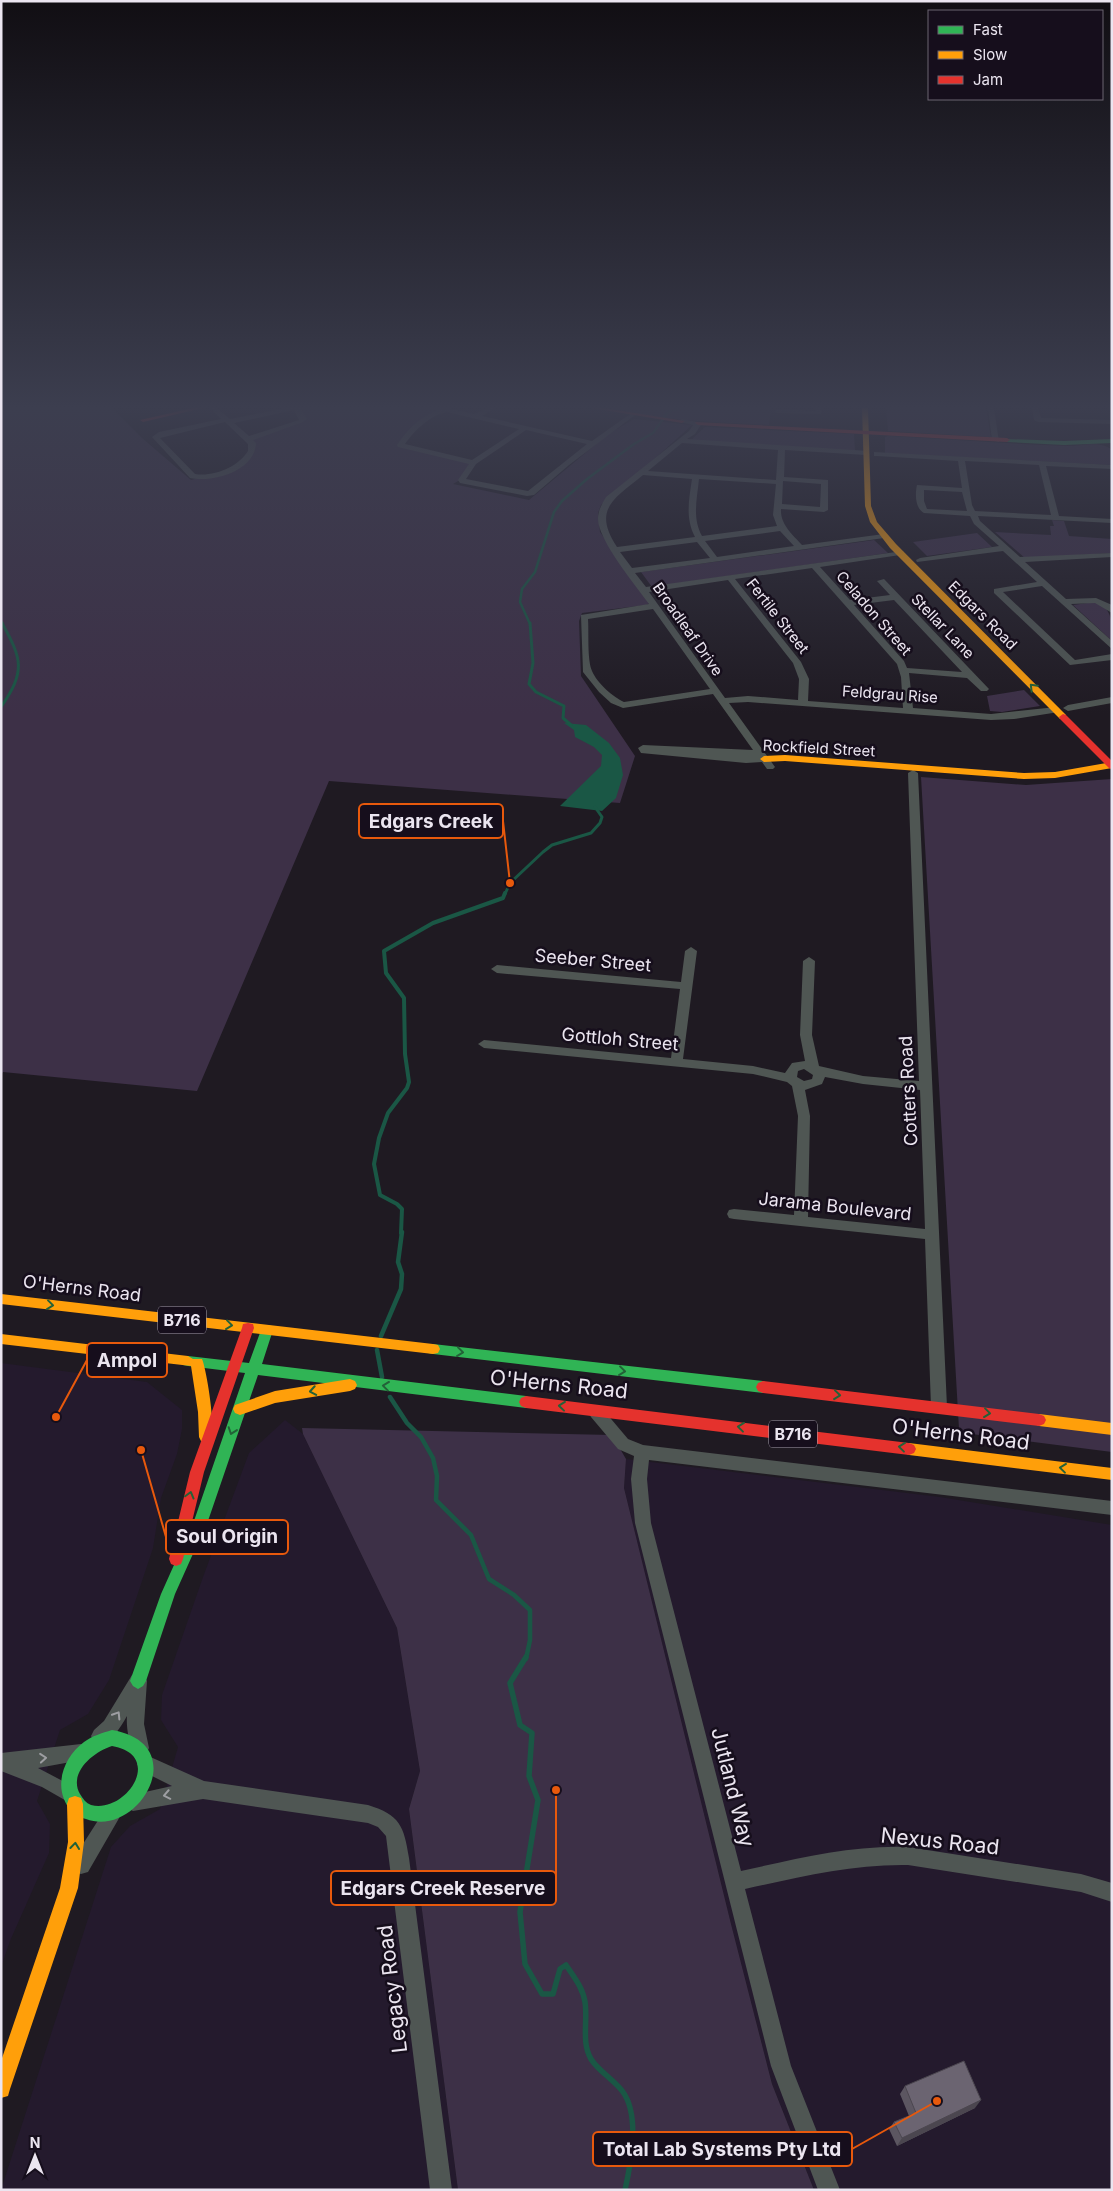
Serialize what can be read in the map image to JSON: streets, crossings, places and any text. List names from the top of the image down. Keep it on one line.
{"streets":{"main road":["Edgars Road","Rockfield Street","O'Herns Road","B716"],"street":["Celadon Street","Fertile Street","Stellar Lane","Broadleaf Drive","Feldgrau Rise","Seeber Street","Gottloh Street","Cotters Road","Jarama Boulevard","Jutland Way","Nexus Road","Legacy Road"]},"crossings":[["Celadon Street","Stellar Lane"],["Celadon Street","Feldgrau Rise"],["Edgars Road","Feldgrau Rise"],["Edgars Road","Rockfield Street"],["Fertile Street","Feldgrau Rise"],["Broadleaf Drive","Feldgrau Rise"],["Broadleaf Drive","Rockfield Street"],["Rockfield Street","Cotters Road"],["Cotters Road","Jarama Boulevard"],["Cotters Road","O'Herns Road"],["Jutland Way","Nexus Road"]],"places":["Edgars Creek","Ampol","Soul Origin","Edgars Creek Reserve","Total Lab Systems Pty Ltd"],"legend":["Fast","Slow","Jam"],"north":"top"}
